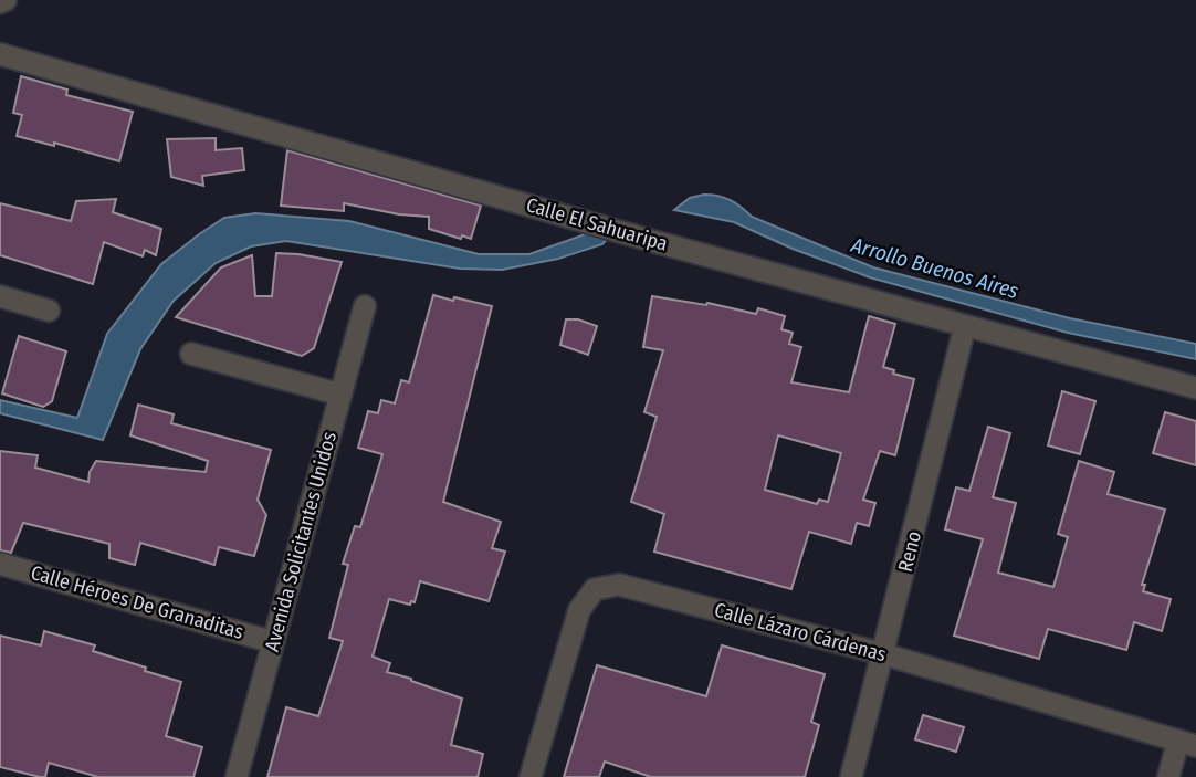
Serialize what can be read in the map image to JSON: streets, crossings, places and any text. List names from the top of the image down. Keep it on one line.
{"streets":{"street":["Calle El Sahuaripa","Avenida Solicitantes Unidos","Reno","Calle Héroes De Granaditas","Calle Lázaro Cárdenas"]},"crossings":[["Calle El Sahuaripa","Reno"],["Avenida Solicitantes Unidos","Calle Héroes De Granaditas"],["Reno","Calle Lázaro Cárdenas"]],"water":["Arrollo Buenos Aires"]}
